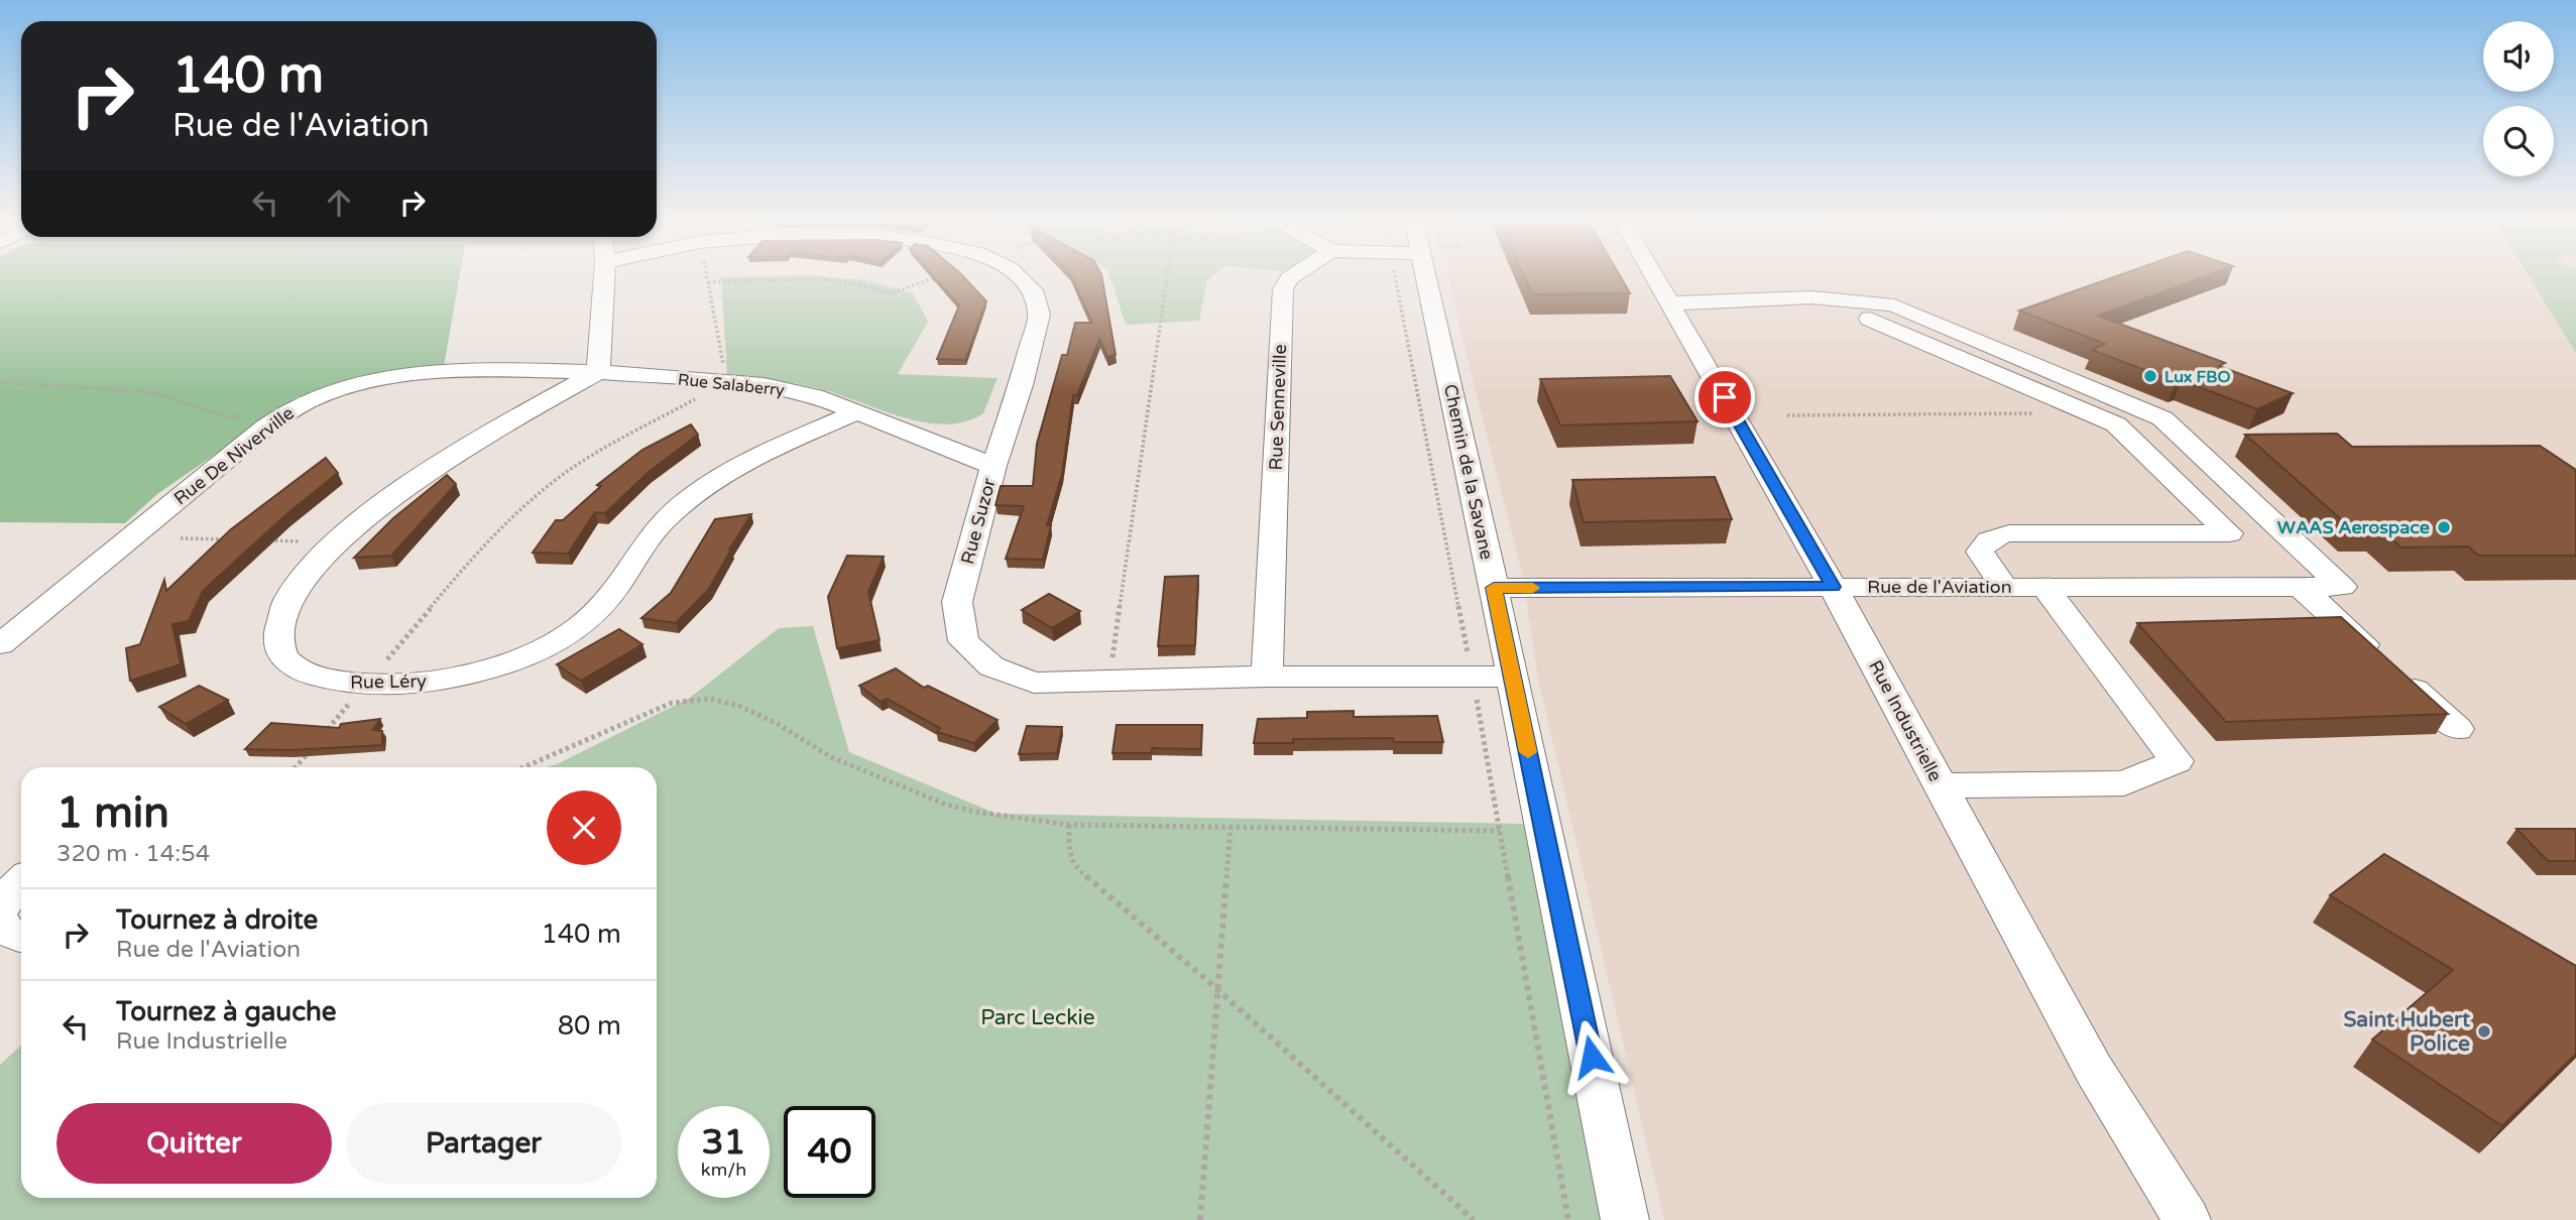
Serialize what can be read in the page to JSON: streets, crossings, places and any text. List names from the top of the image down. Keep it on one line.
{"streets":{"street":["Rue Salaberry","Rue Senneville","Rue De Niverville","Chemin de la Savane","Rue Suzor","Rue de l'Aviation","Rue Léry","Rue Industrielle"]},"crossings":[["Rue Salaberry","Rue De Niverville"],["Rue Salaberry","Rue Suzor"],["Rue Salaberry","Rue Léry"],["Rue Senneville","Rue Suzor"],["Rue De Niverville","Rue Léry"],["Chemin de la Savane","Rue Suzor"],["Chemin de la Savane","Rue de l'Aviation"],["Rue de l'Aviation","Rue Industrielle"]],"parks":["Parc Leckie"],"places":["Lux FBO","WAAS Aerospace","Saint Hubert Police"],"page":{"turn":["140 m","Rue de l'Aviation"],"heading":["1 min","320 m · 14:54"],"list":[{"name":"Tournez à droite","note":"Rue de l'Aviation","value":"140 m"},{"name":"Tournez à gauche","note":"Rue Industrielle","value":"80 m"}],"buttons":["Quitter","Partager"],"speed":"31 km/h","limit":"40"}}
